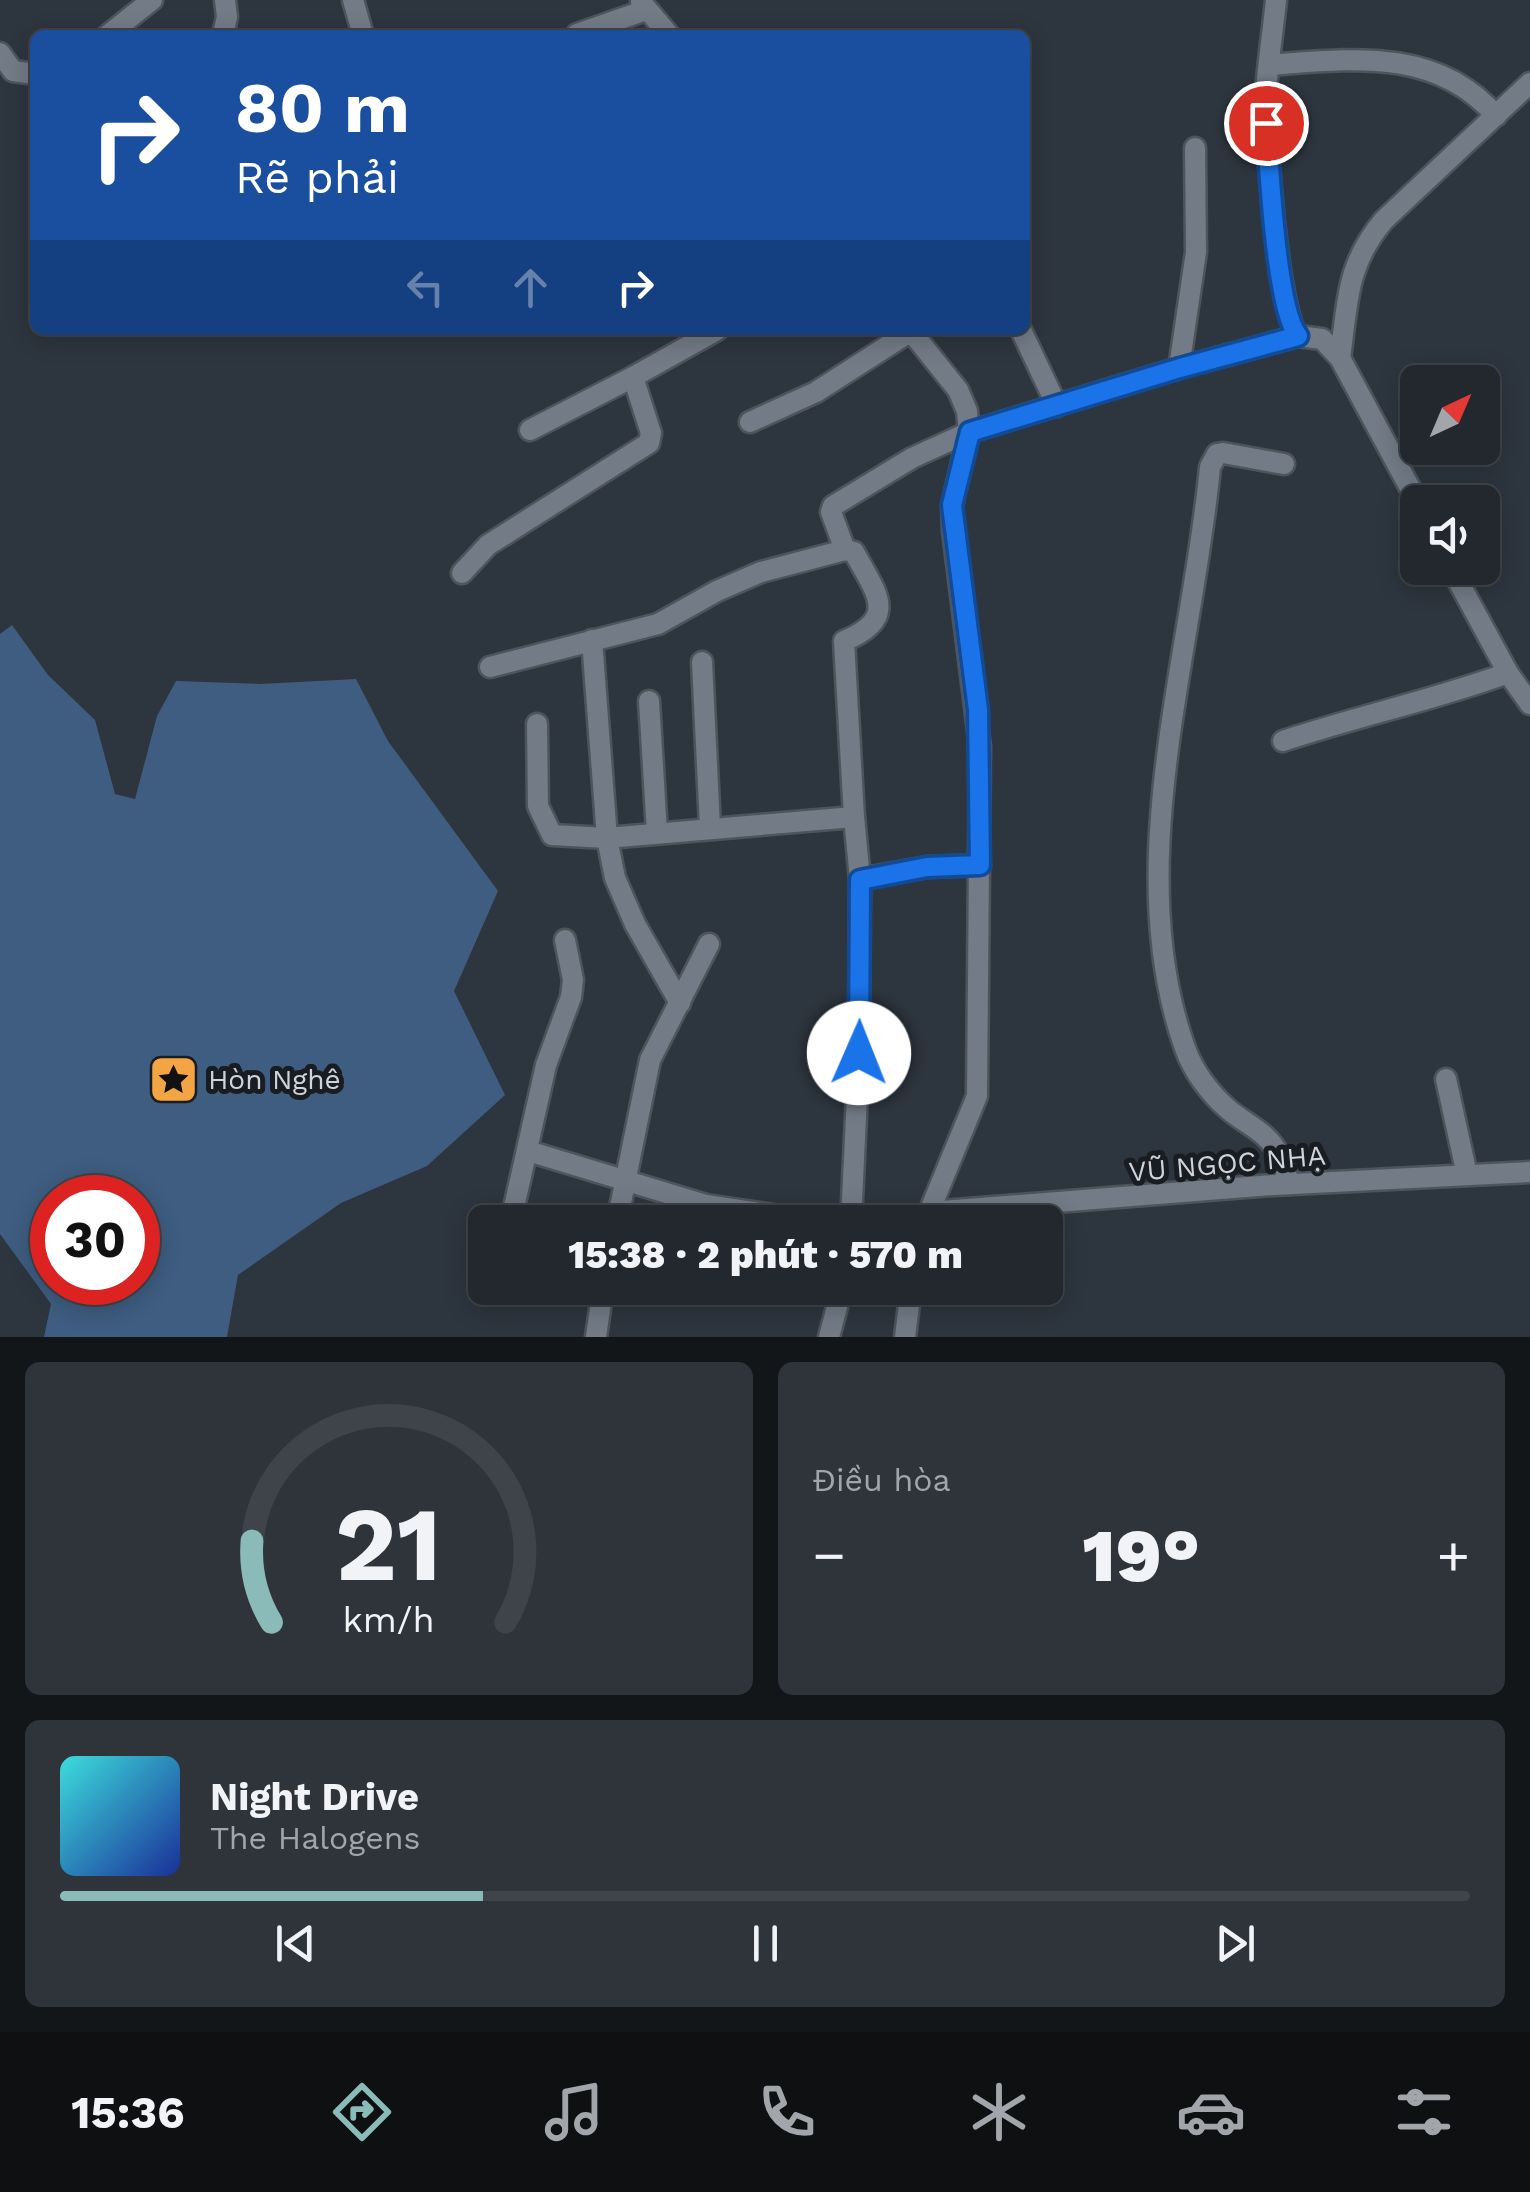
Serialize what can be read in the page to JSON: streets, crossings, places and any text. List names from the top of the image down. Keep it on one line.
{"streets":{"street":["VŨ NGỌC NHẠ"]},"places":{"place":["Hòn Nghê"]},"north":"top right","page":{"turn":["80 m","Rẽ phải"],"limit":"30","trip":"15:38 · 2 phút · 570 m","tile":"Điều hòa","heat":["−","19°","+"],"song":["Night Drive","The Halogens"],"tabs":"15:36","gauge":["21","km/h"]}}
